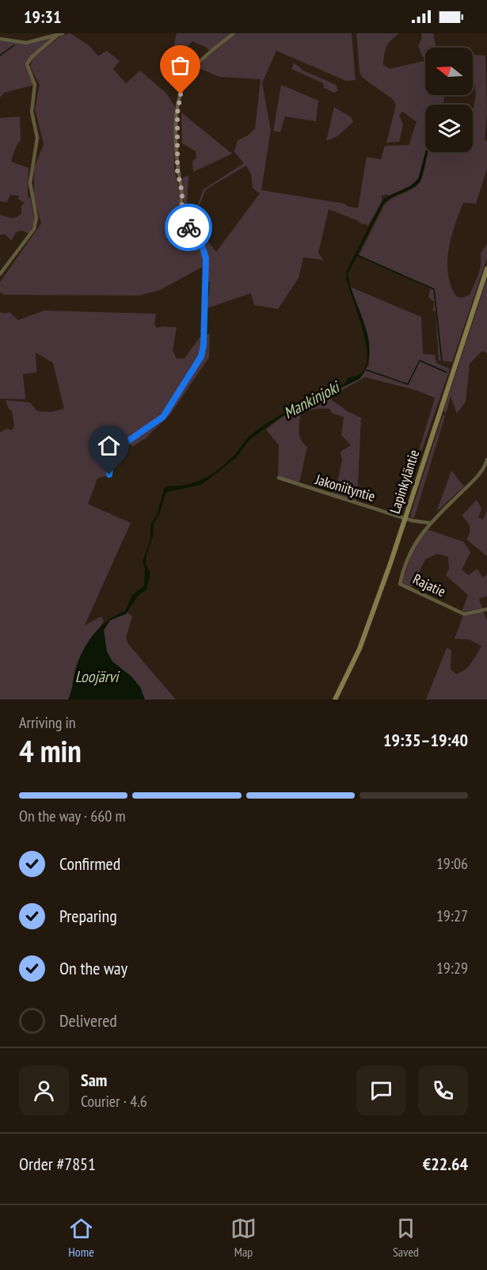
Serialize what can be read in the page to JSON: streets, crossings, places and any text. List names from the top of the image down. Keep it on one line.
{"streets":{"main road":["Lapinkyläntie"],"street":["Jakoniityntie","Rajatie"]},"crossings":[["Lapinkyläntie","Jakoniityntie"],["Jakoniityntie","Rajatie"]],"water":["Mankinjoki","Loojärvi"],"north":"left","page":{"status":"19:31","heading":["4 min","Arriving in","19:35–19:40"],"panel":["Sam","Courier · 4.6","Order #7851","€22.64"],"bar":"On the way · 660 m","list":[["Confirmed","19:06"],["Preparing","19:27"],["On the way","19:29"],"Delivered"],"tabs":["Home","Map","Saved"]}}
